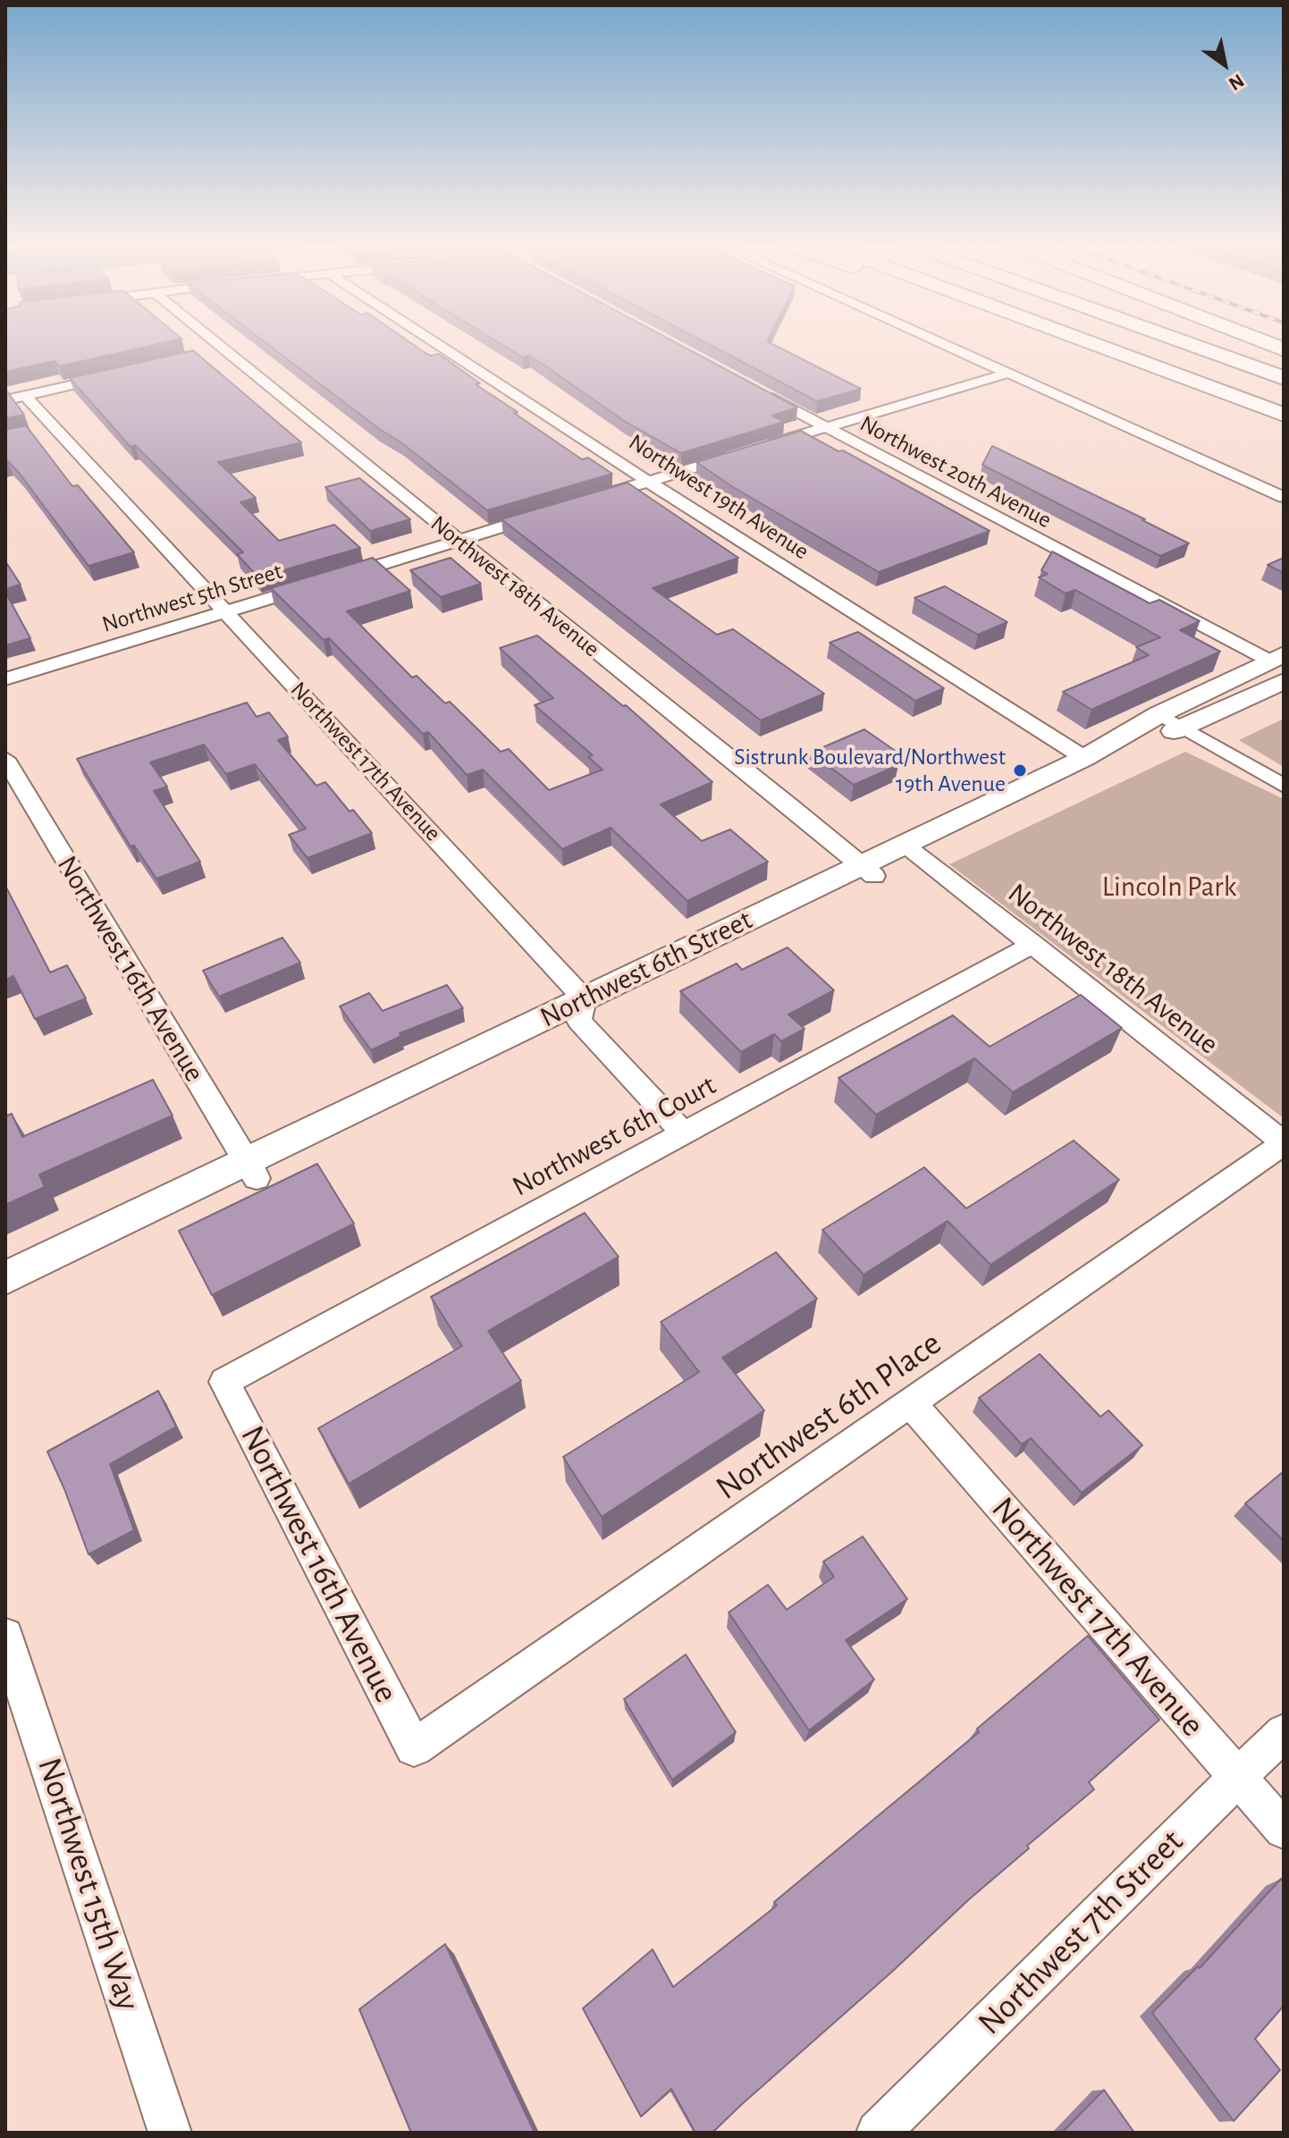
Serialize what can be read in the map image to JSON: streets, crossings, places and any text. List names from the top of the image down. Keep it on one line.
{"streets":{"street":["Northwest 20th Avenue","Northwest 19th Avenue","Northwest 18th Avenue","Northwest 5th Street","Northwest 17th Avenue","Northwest 16th Avenue","Northwest 6th Street","Northwest 6th Court","Northwest 6th Place","Northwest 15th Way","Northwest 7th Street"]},"crossings":[["Northwest 20th Avenue","Northwest 6th Street"],["Northwest 19th Avenue","Northwest 6th Street"],["Northwest 18th Avenue","Northwest 5th Street"],["Northwest 18th Avenue","Northwest 6th Street"],["Northwest 18th Avenue","Northwest 6th Court"],["Northwest 18th Avenue","Northwest 6th Place"],["Northwest 5th Street","Northwest 17th Avenue"],["Northwest 17th Avenue","Northwest 6th Street"],["Northwest 17th Avenue","Northwest 6th Court"],["Northwest 17th Avenue","Northwest 6th Place"],["Northwest 17th Avenue","Northwest 7th Street"],["Northwest 16th Avenue","Northwest 6th Street"],["Northwest 16th Avenue","Northwest 6th Court"],["Northwest 16th Avenue","Northwest 6th Place"]],"parks":["Lincoln Park"],"places":["Sistrunk Boulevard/Northwest 19th Avenue"],"north":"bottom right"}
